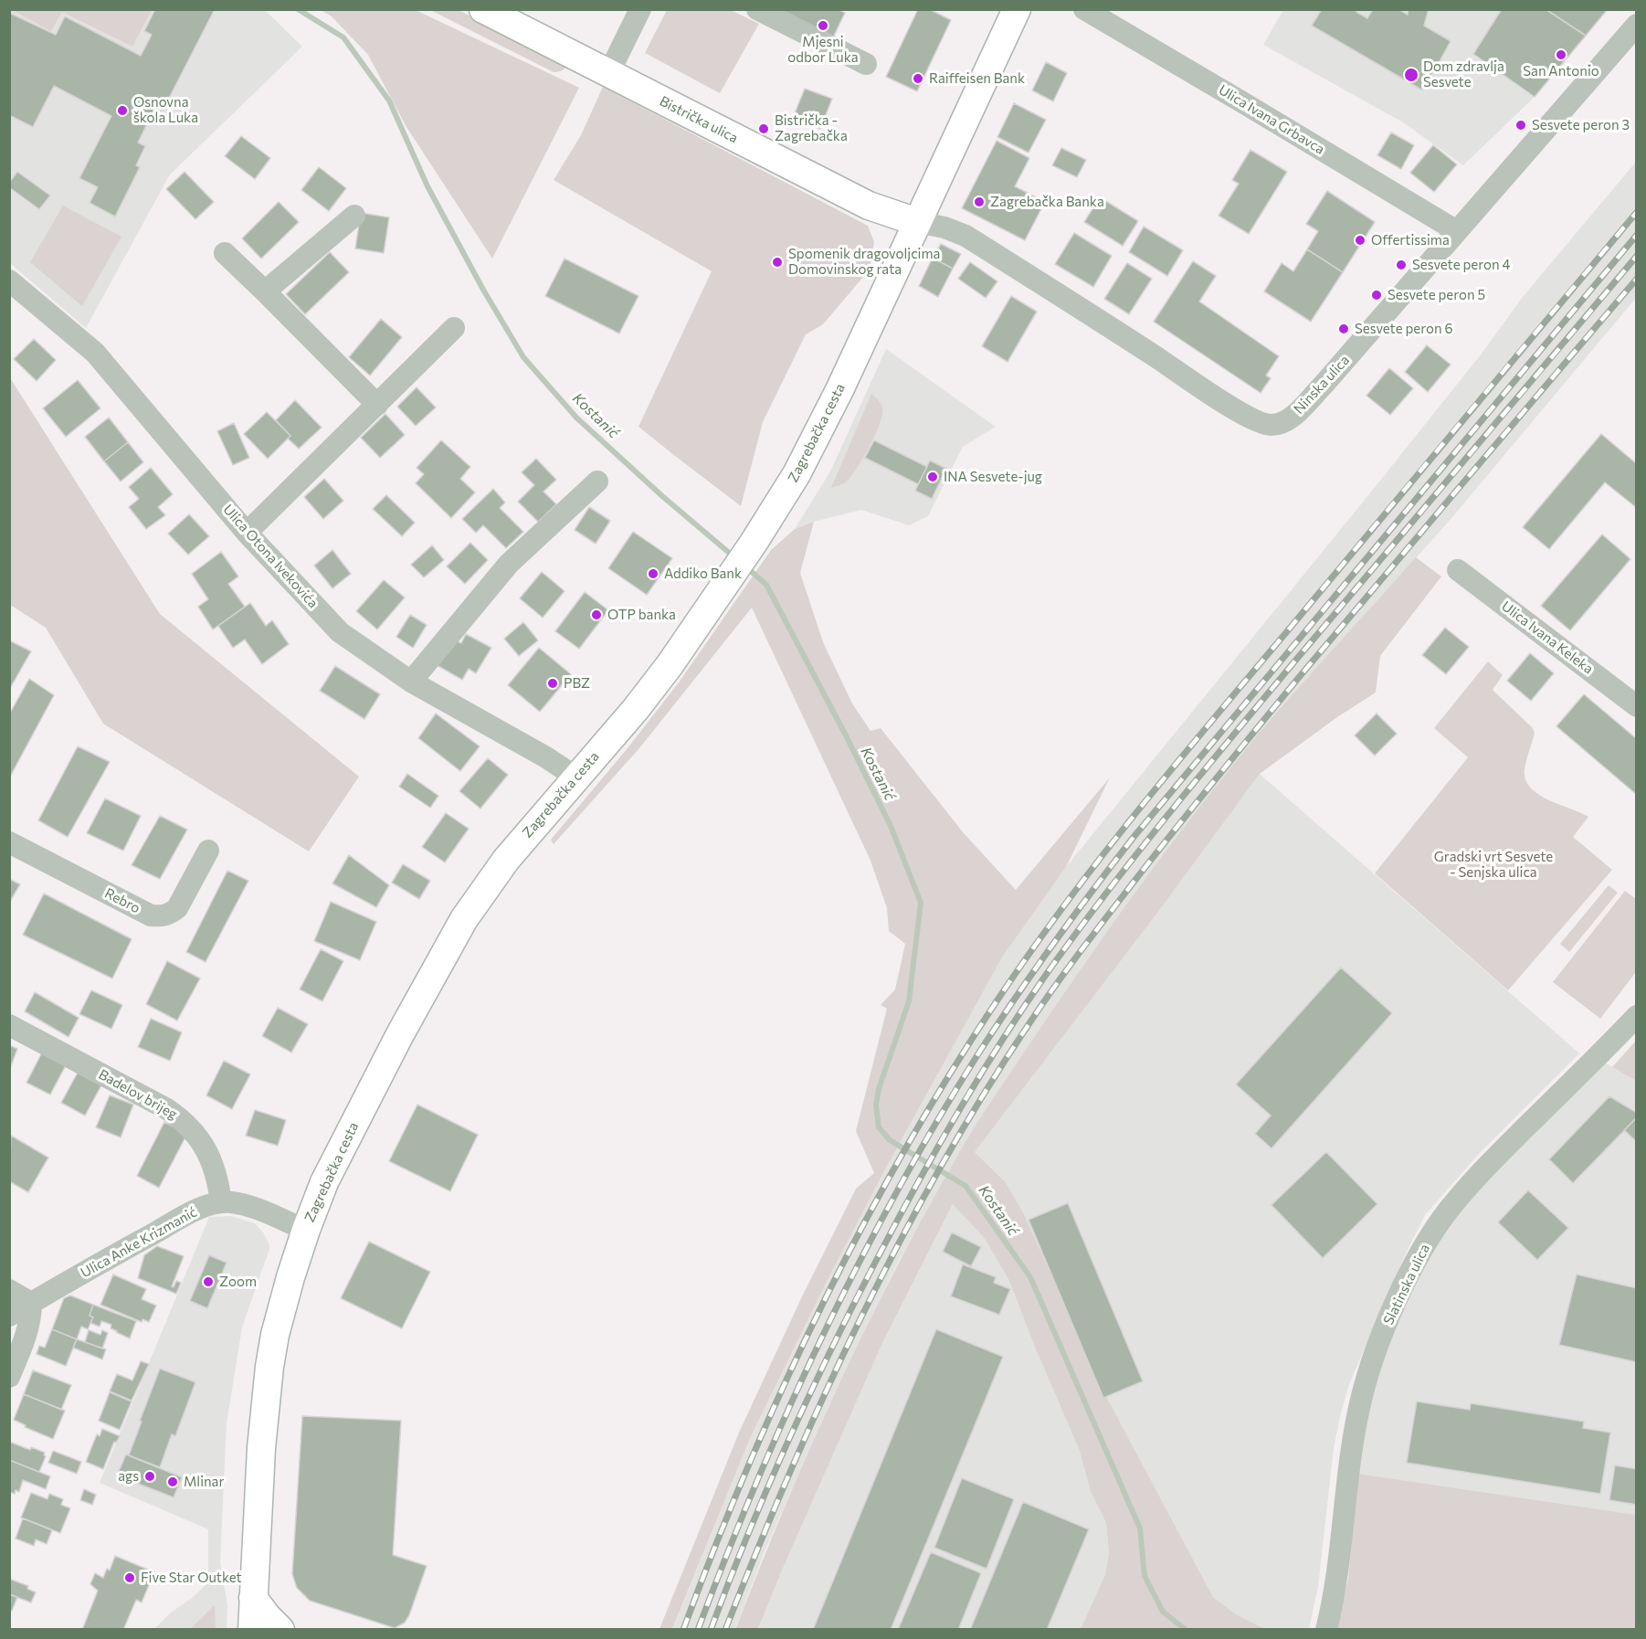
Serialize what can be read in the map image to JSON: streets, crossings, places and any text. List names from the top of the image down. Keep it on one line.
{"streets":{"main road":["Bistrička ulica","Zagrebačka cesta"],"street":["Ulica Ivana Grbavca","Ninska ulica","Ulica Otona Ivekovića","Ulica Ivana Keleka","Rebro","Badelov brijeg","Ulica Anke Krizmanić","Slatinska ulica"]},"crossings":[["Bistrička ulica","Ninska ulica"],["Bistrička ulica","Zagrebačka cesta"],["Ulica Ivana Grbavca","Ninska ulica"],["Ninska ulica","Zagrebačka cesta"],["Zagrebačka cesta","Ulica Otona Ivekovića"],["Badelov brijeg","Ulica Anke Krizmanić"]],"water":["Kostanić"],"parks":["Gradski vrt Sesvete - Senjska ulica"],"places":["Mjesni odbor Luka","San Antonio","Dom zdravlja Sesvete","Raiffeisen Bank","Osnovna škola Luka","Sesvete peron 3","Bistrička - Zagrebačka","Zagrebačka Banka","Offertissima","Spomenik dragovoljcima Domovinskog rata","Sesvete peron 4","Sesvete peron 5","Sesvete peron 6","INA Sesvete-jug","Addiko Bank","OTP banka","PBZ","Zoom","ags","Mlinar","Five Star Outket"]}
